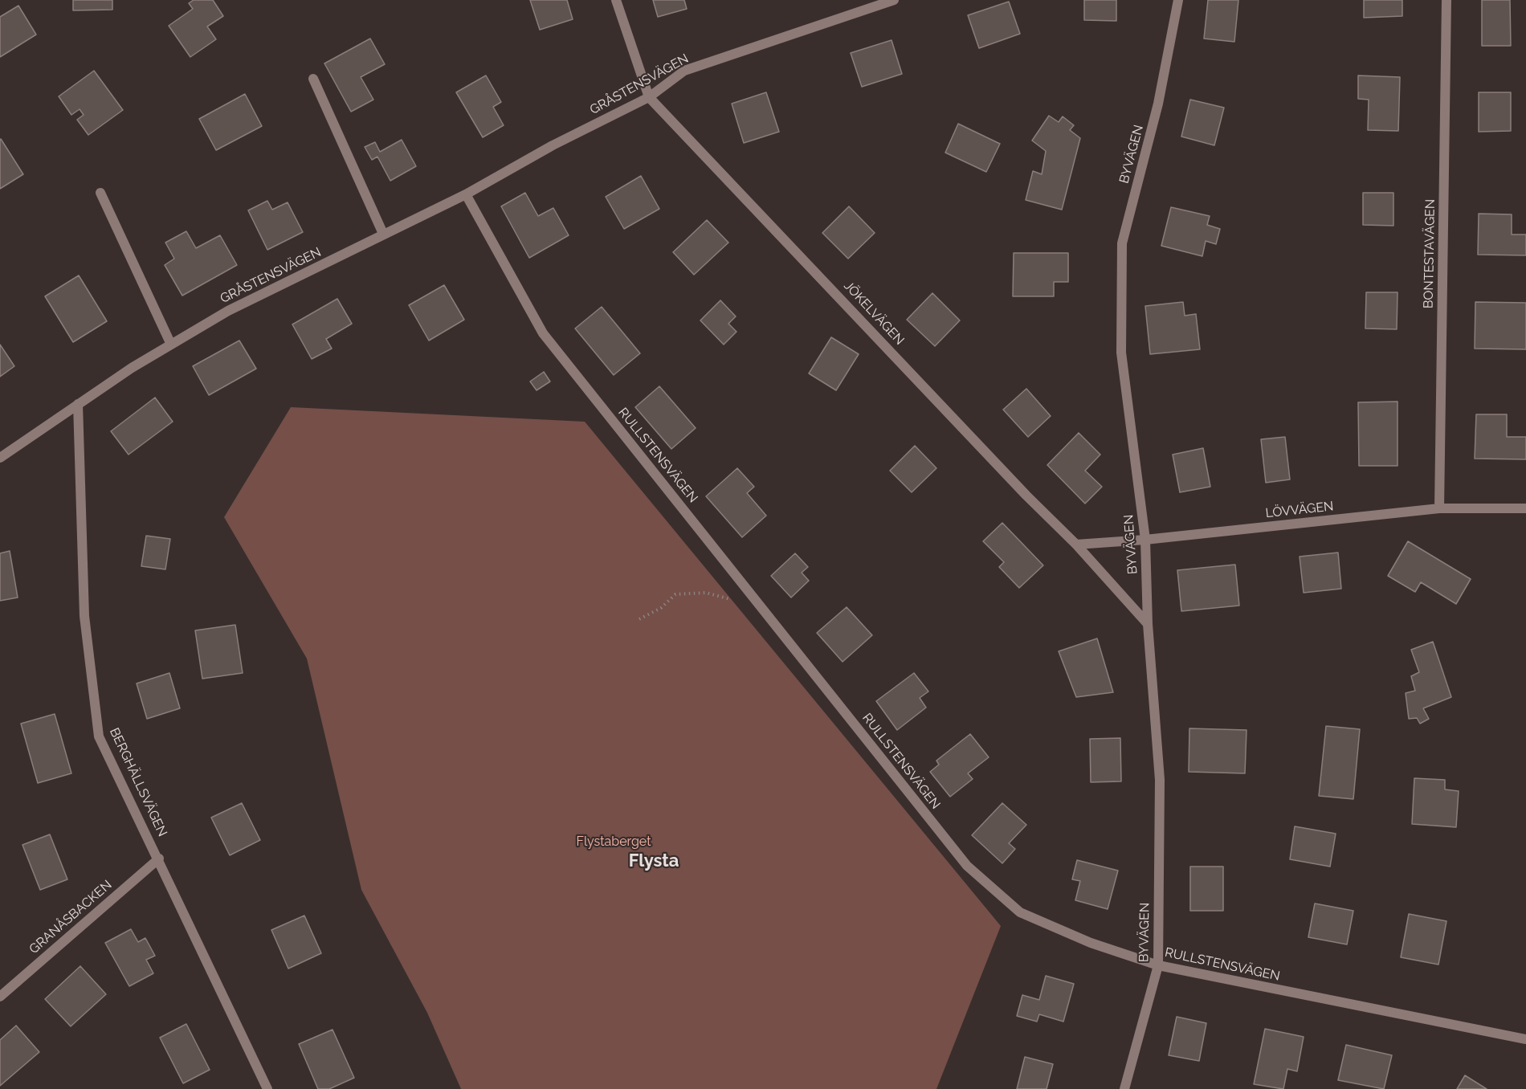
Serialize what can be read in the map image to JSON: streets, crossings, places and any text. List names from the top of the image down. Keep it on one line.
{"streets":{"street":["GRÅSTENSVÄGEN","BYVÄGEN","BONTESTAVÄGEN","JÖKELVÄGEN","RULLSTENSVÄGEN","LÖVVÄGEN","BERGHÄLLSVÄGEN","GRANÅSBACKEN"]},"crossings":[["GRÅSTENSVÄGEN","JÖKELVÄGEN"],["GRÅSTENSVÄGEN","RULLSTENSVÄGEN"],["GRÅSTENSVÄGEN","BERGHÄLLSVÄGEN"],["BYVÄGEN","JÖKELVÄGEN"],["BYVÄGEN","RULLSTENSVÄGEN"],["BYVÄGEN","LÖVVÄGEN"],["BONTESTAVÄGEN","LÖVVÄGEN"],["JÖKELVÄGEN","LÖVVÄGEN"],["BERGHÄLLSVÄGEN","GRANÅSBACKEN"]],"districts":["Flysta"],"parks":["Flystaberget"]}
